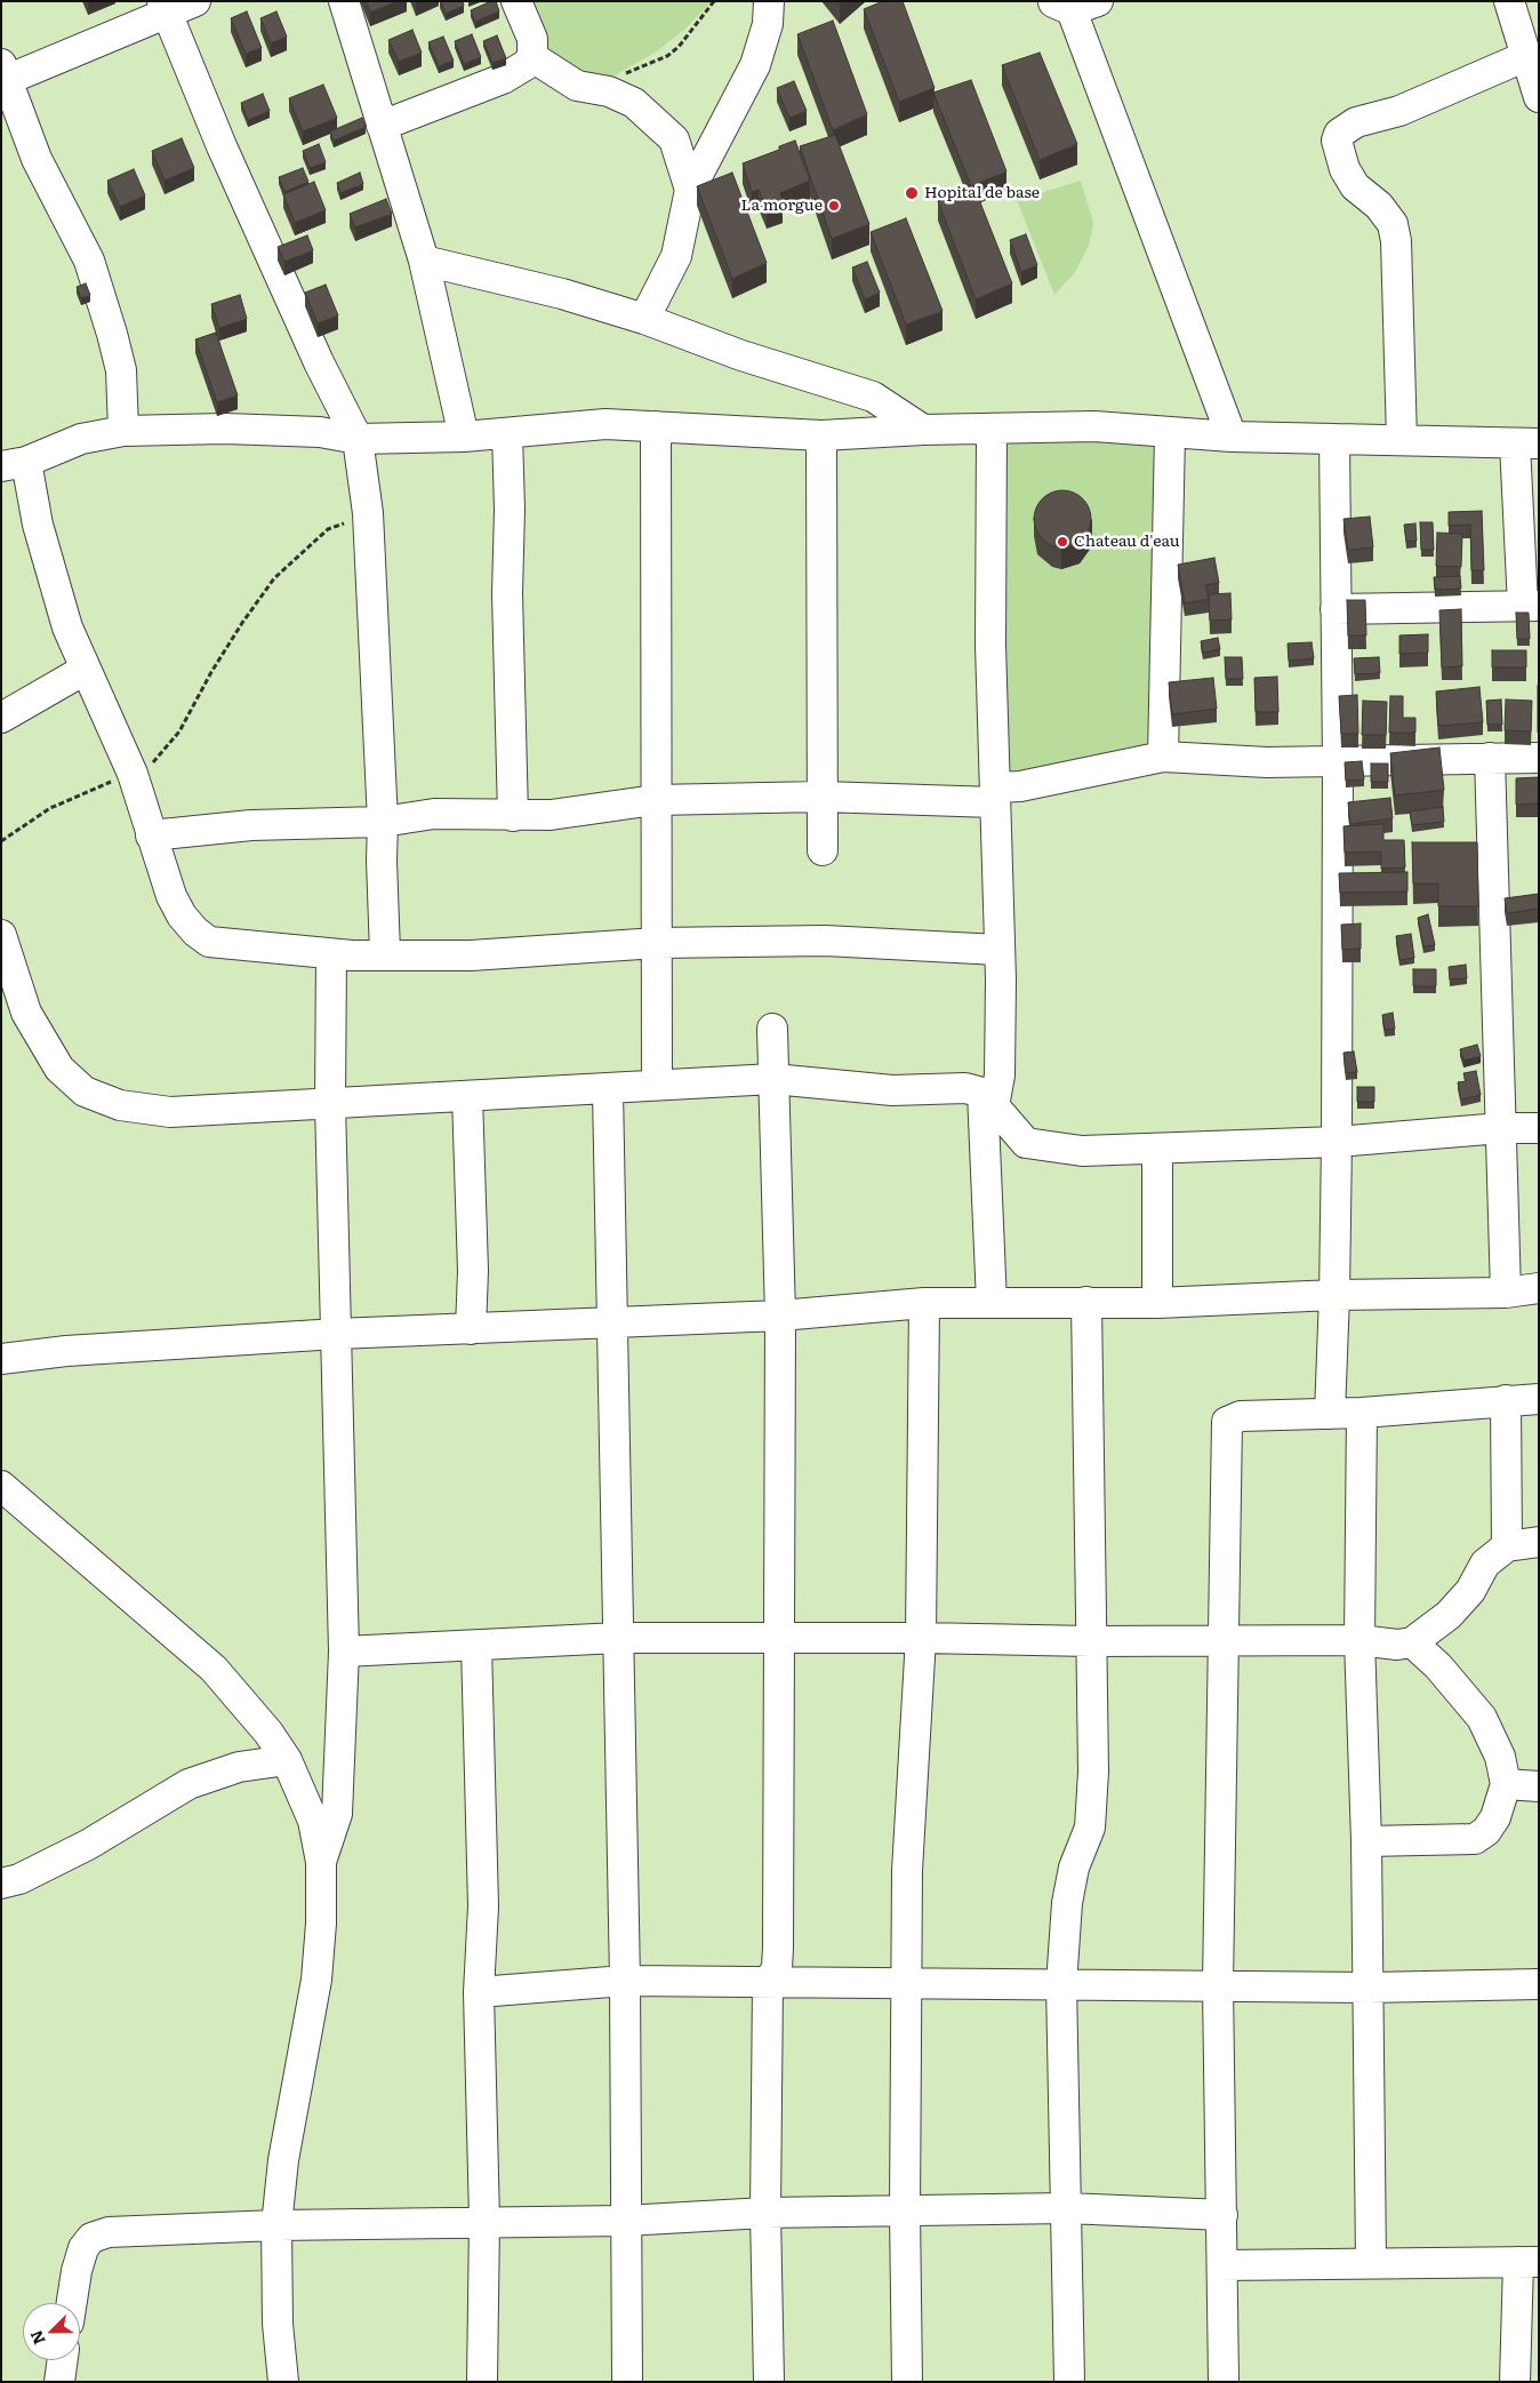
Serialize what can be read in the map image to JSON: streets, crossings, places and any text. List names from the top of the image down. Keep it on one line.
{"places":["Hopital de base","La morgue","Chateau d'eau"],"north":"bottom left"}
